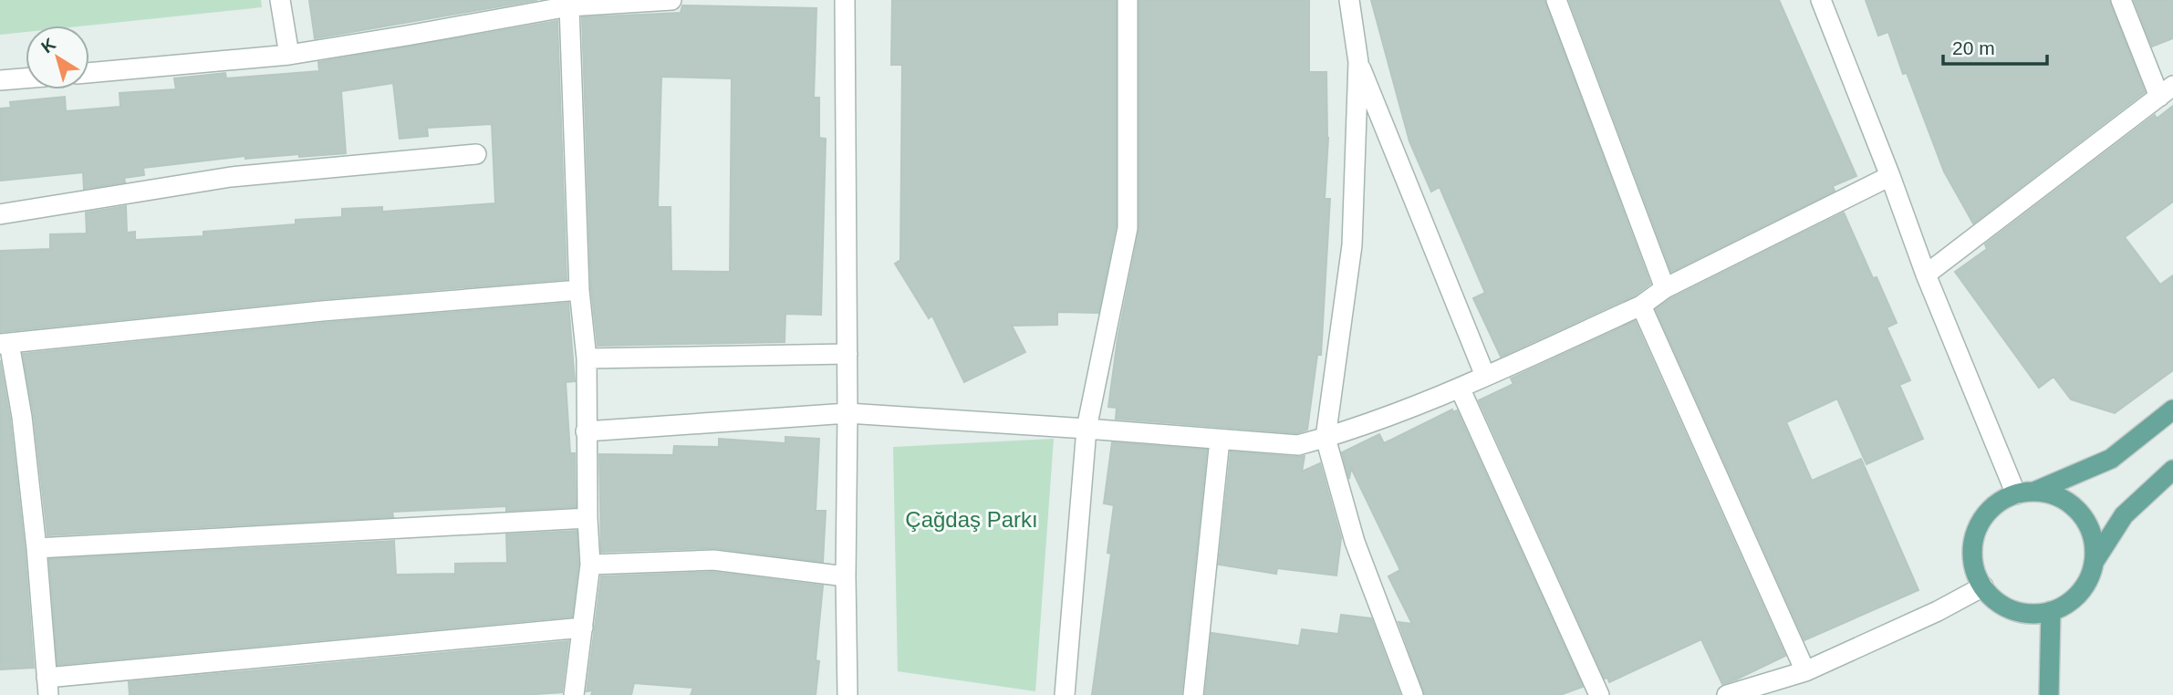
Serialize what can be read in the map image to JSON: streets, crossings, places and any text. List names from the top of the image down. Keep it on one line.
{"parks":["Çağdaş Parkı"],"scale_bar":"20 m","north":"top left"}
